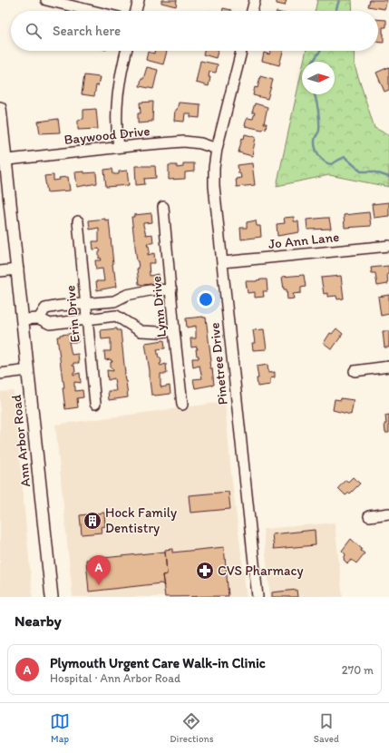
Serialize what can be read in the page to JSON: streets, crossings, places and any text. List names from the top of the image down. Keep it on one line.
{"streets":{"main road":["Ann Arbor Road"],"street":["Baywood Drive","Jo Ann Lane","Lynn Drive","Erin Drive","Pinetree Drive"]},"crossings":[["Baywood Drive","Pinetree Drive"],["Baywood Drive","Ann Arbor Road"],["Jo Ann Lane","Pinetree Drive"]],"places":{"building":["Hock Family Dentistry"],"pharmacy":["CVS Pharmacy"]},"north":"right","page":{"search":"Search here","pins":"A","heading":"Nearby","list":[{"mark":"A","name":"Plymouth Urgent Care Walk-in Clinic","note":"Hospital · Ann Arbor Road","value":"270 m"}],"nav":["Map","Directions","Saved"]}}
